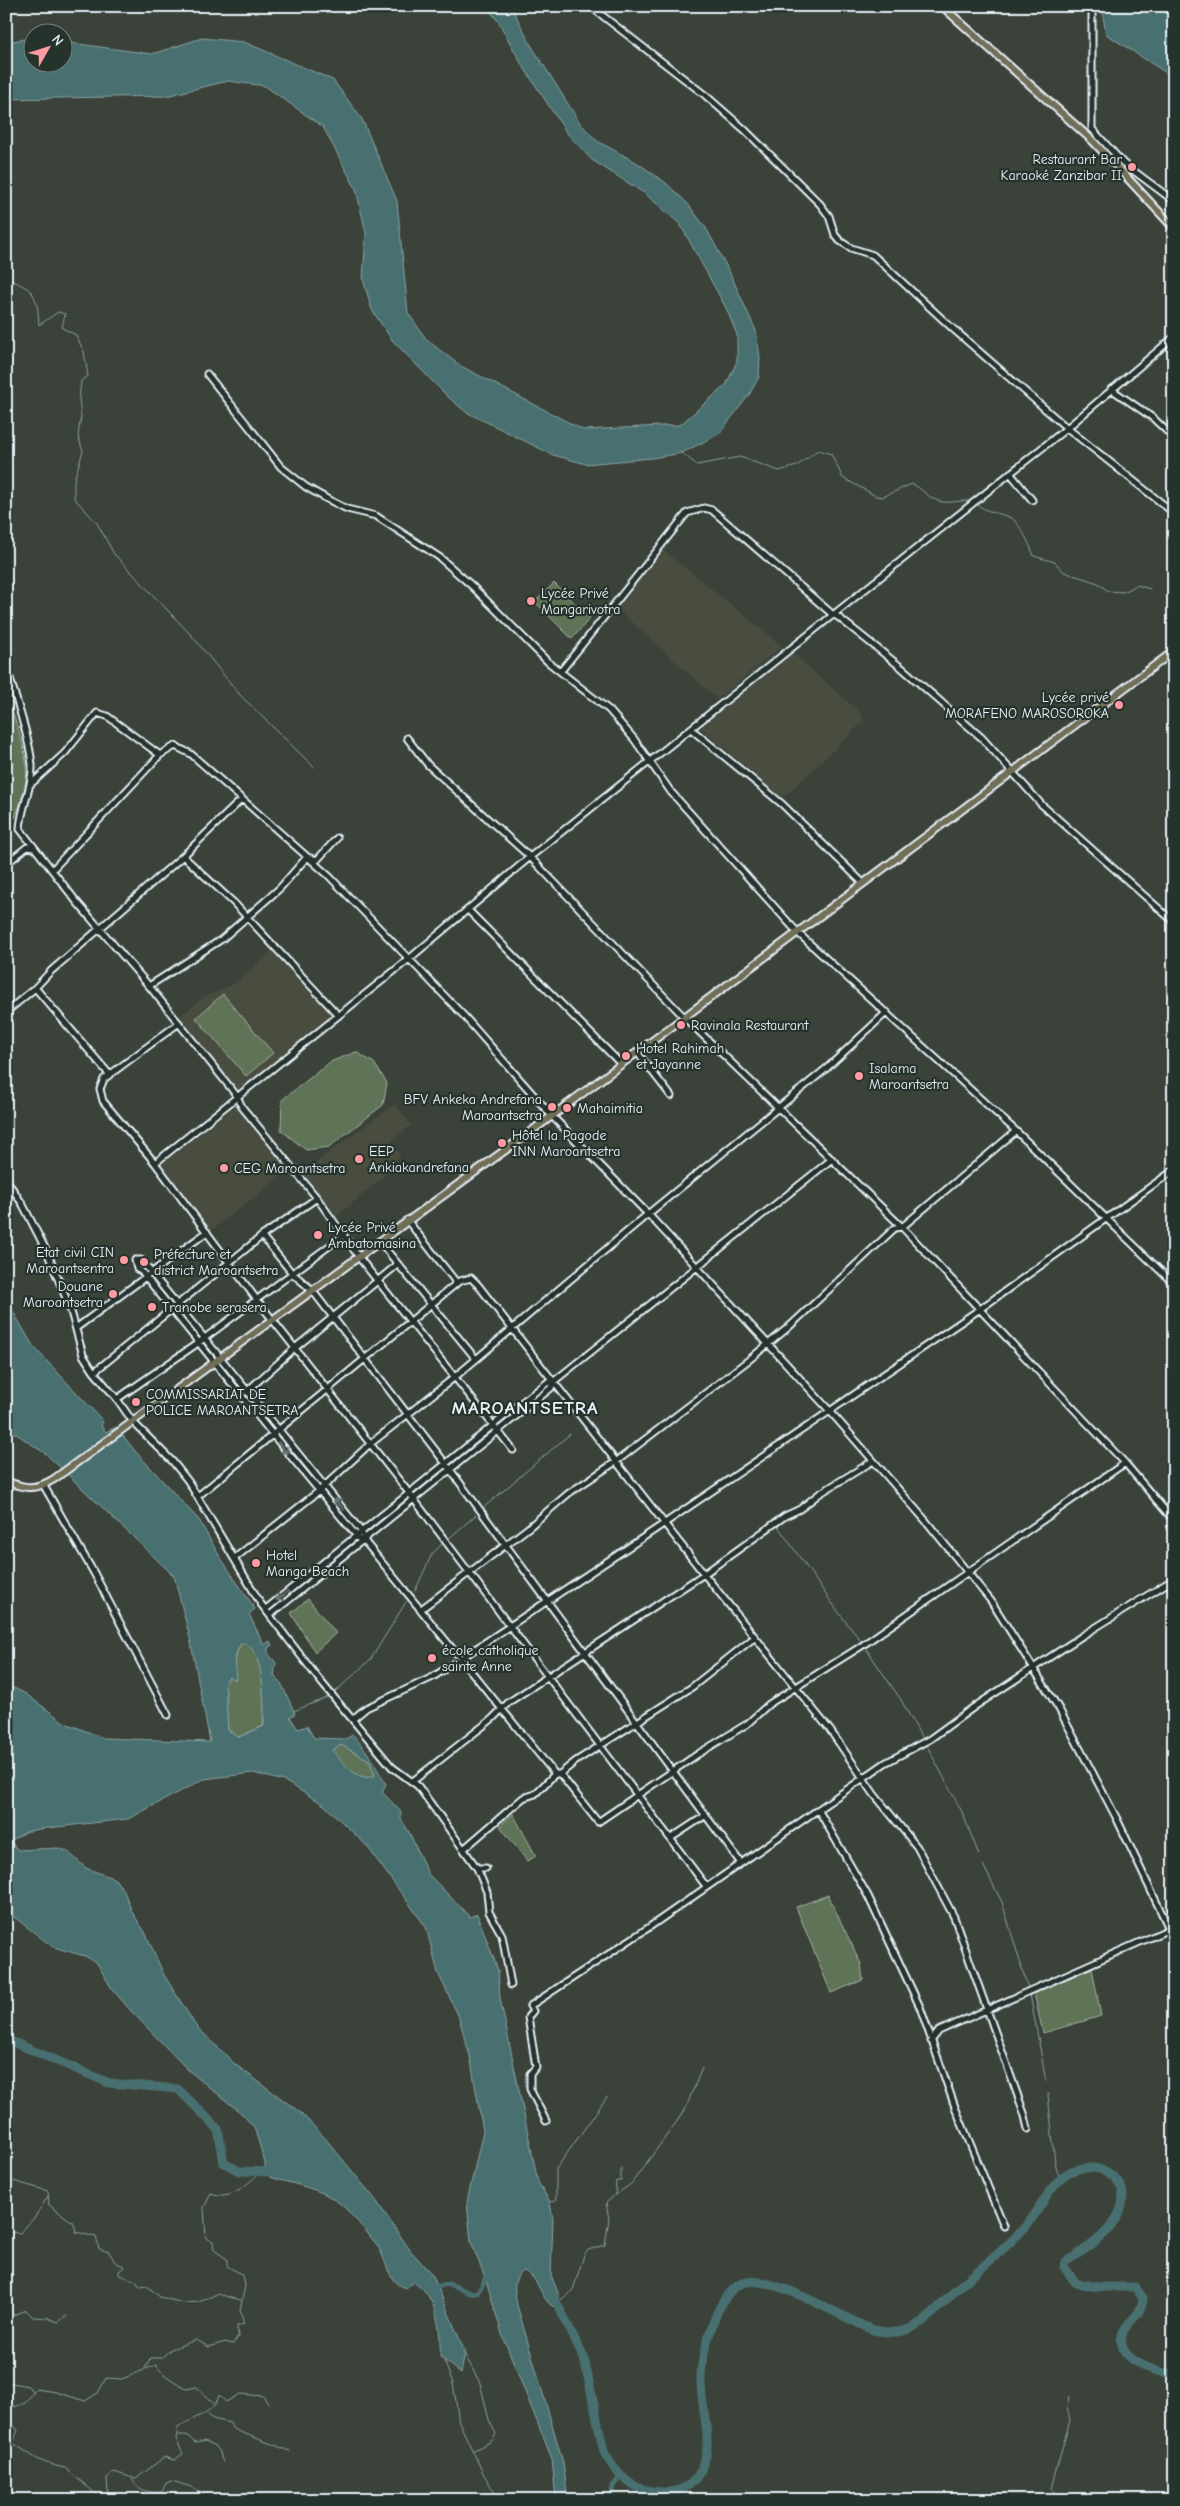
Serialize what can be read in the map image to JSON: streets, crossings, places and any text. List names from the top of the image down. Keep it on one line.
{"districts":["MAROANTSETRA"],"places":["Restaurant Bar Karaoké Zanzibar II","Lycée Privé Mangarivotra","Lycée privé MORAFENO MAROSOROKA","Ravinala Restaurant","Hotel Rahimah et Jayanne","Isalama Maroantsetra","BFV Ankeka Andrefana Maroantsetra","Mahaimitia","Hôtel la Pagode INN Maroantsetra","EEP Ankiakandrefana","CEG Maroantsetra","Lycée Privé Ambatomasina","Etat civil CIN Maroantsentra","Préfecture et district Maroantsetra","Douane Maroantsetra","Tranobe serasera","COMMISSARIAT DE POLICE MAROANTSETRA","Hotel Manga Beach","école catholique sainte Anne"],"north":"top right"}
